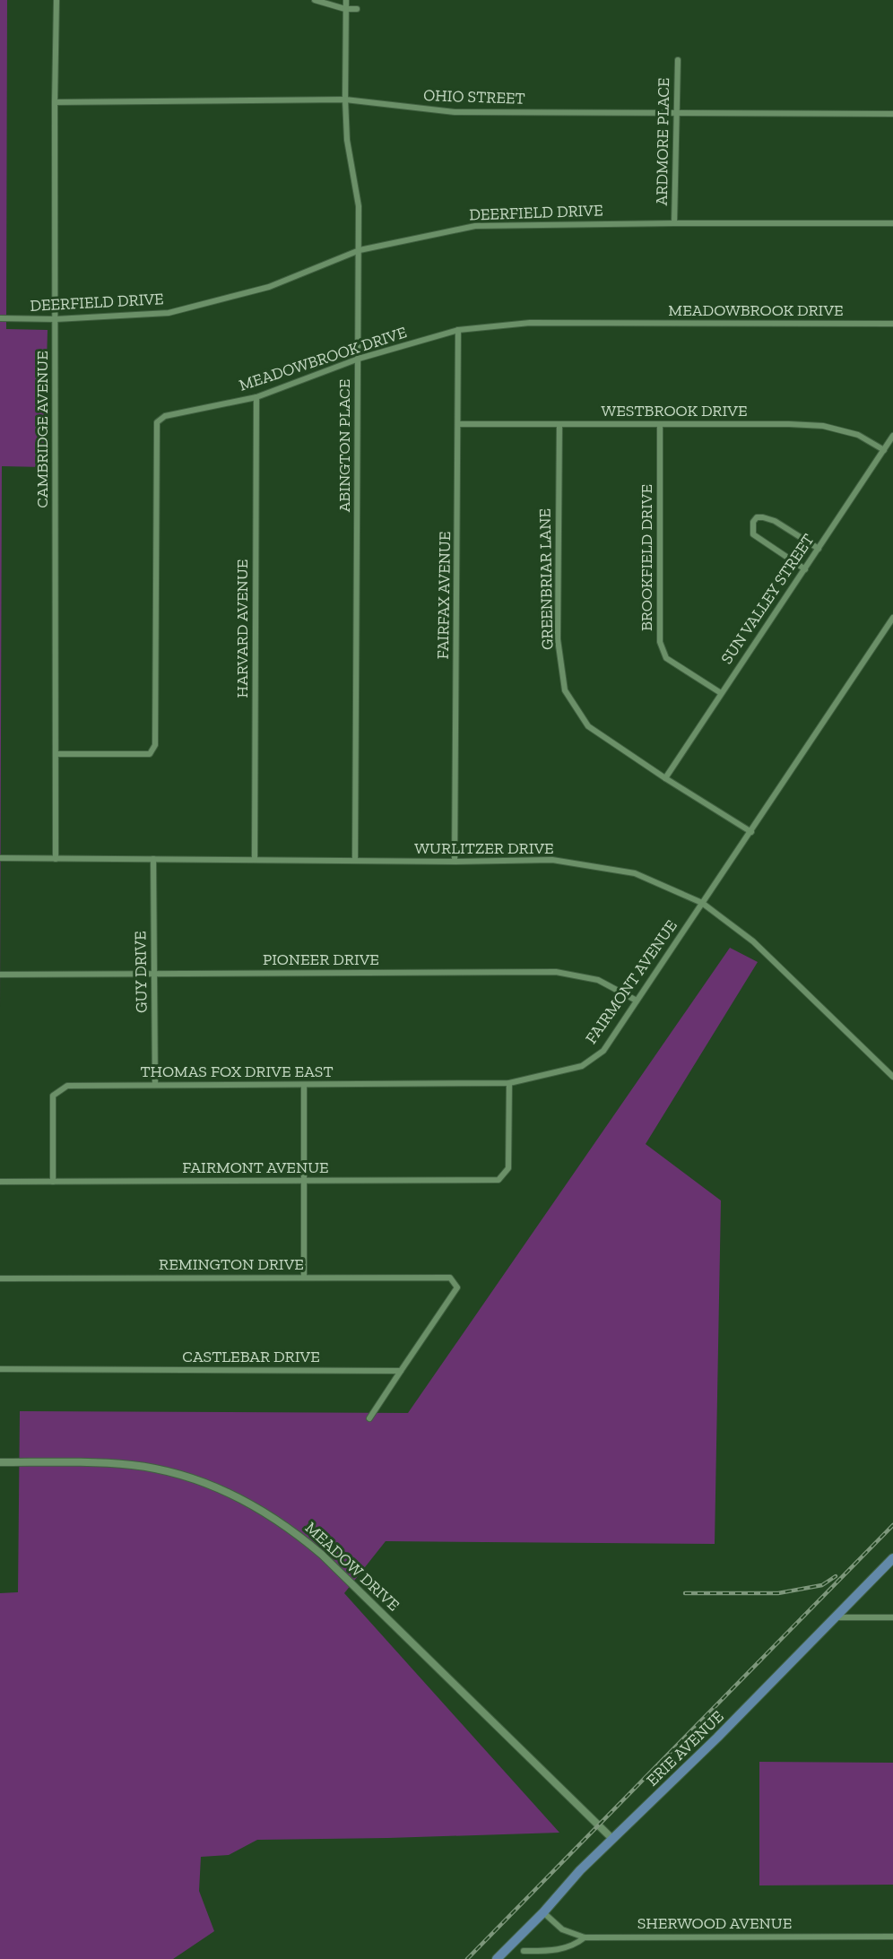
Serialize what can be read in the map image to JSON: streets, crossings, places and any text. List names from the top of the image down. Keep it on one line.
{"streets":{"main road":["ERIE AVENUE"],"street":["OHIO STREET","ARDMORE PLACE","DEERFIELD DRIVE","MEADOWBROOK DRIVE","WESTBROOK DRIVE","CAMBRIDGE AVENUE","ABINGTON PLACE","BROOKFIELD DRIVE","GREENBRIAR LANE","FAIRFAX AVENUE","SUN VALLEY STREET","HARVARD AVENUE","WURLITZER DRIVE","PIONEER DRIVE","GUY DRIVE","FAIRMONT AVENUE","THOMAS FOX DRIVE EAST","REMINGTON DRIVE","CASTLEBAR DRIVE","MEADOW DRIVE","SHERWOOD AVENUE"]},"crossings":[["OHIO STREET","ARDMORE PLACE"],["OHIO STREET","CAMBRIDGE AVENUE"],["OHIO STREET","ABINGTON PLACE"],["ARDMORE PLACE","DEERFIELD DRIVE"],["DEERFIELD DRIVE","CAMBRIDGE AVENUE"],["DEERFIELD DRIVE","ABINGTON PLACE"],["MEADOWBROOK DRIVE","CAMBRIDGE AVENUE"],["MEADOWBROOK DRIVE","ABINGTON PLACE"],["MEADOWBROOK DRIVE","FAIRFAX AVENUE"],["MEADOWBROOK DRIVE","HARVARD AVENUE"],["WESTBROOK DRIVE","BROOKFIELD DRIVE"],["WESTBROOK DRIVE","GREENBRIAR LANE"],["WESTBROOK DRIVE","FAIRFAX AVENUE"],["WESTBROOK DRIVE","SUN VALLEY STREET"],["CAMBRIDGE AVENUE","WURLITZER DRIVE"],["ABINGTON PLACE","WURLITZER DRIVE"],["BROOKFIELD DRIVE","SUN VALLEY STREET"],["GREENBRIAR LANE","SUN VALLEY STREET"],["GREENBRIAR LANE","FAIRMONT AVENUE"],["FAIRFAX AVENUE","WURLITZER DRIVE"],["HARVARD AVENUE","WURLITZER DRIVE"],["WURLITZER DRIVE","GUY DRIVE"],["WURLITZER DRIVE","FAIRMONT AVENUE"],["PIONEER DRIVE","GUY DRIVE"],["PIONEER DRIVE","FAIRMONT AVENUE"],["GUY DRIVE","THOMAS FOX DRIVE EAST"],["FAIRMONT AVENUE","THOMAS FOX DRIVE EAST"],["REMINGTON DRIVE","CASTLEBAR DRIVE"],["MEADOW DRIVE","ERIE AVENUE"],["ERIE AVENUE","SHERWOOD AVENUE"]]}
